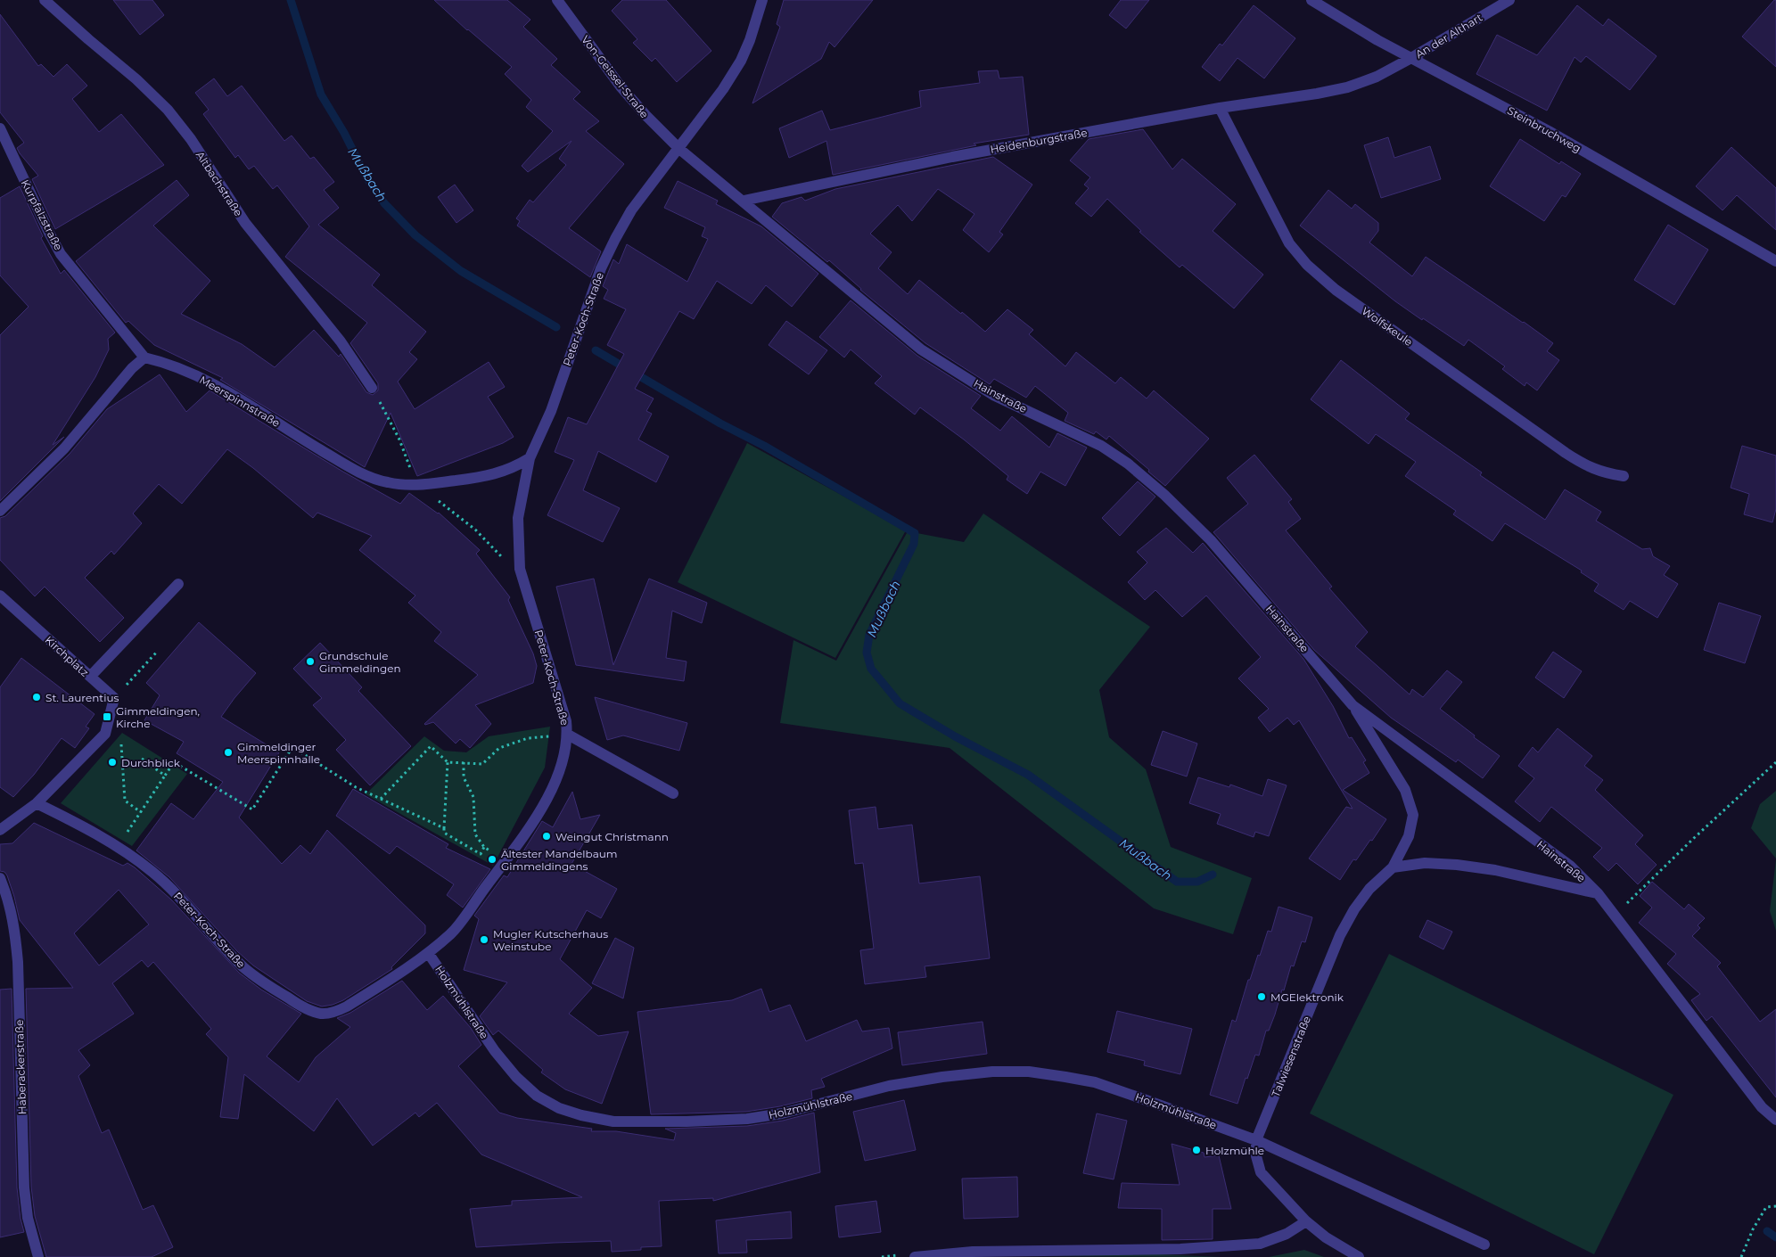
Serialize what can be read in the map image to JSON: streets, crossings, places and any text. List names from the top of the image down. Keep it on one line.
{"streets":{"street":["An der Althart","Von-Geissel-Straße","Steinbruchweg","Heidenburgstraße","Altbachstraße","Kurpfalzstraße","Peter-Koch-Straße","Wolfskeule","Hainstraße","Meerspinnstraße","Kirchplatz","Holzmühlstraße","Talwiesenstraße","Haberackerstraße"]},"crossings":[["An der Althart","Steinbruchweg"],["An der Althart","Heidenburgstraße"],["Von-Geissel-Straße","Peter-Koch-Straße"],["Steinbruchweg","Heidenburgstraße"],["Heidenburgstraße","Wolfskeule"],["Heidenburgstraße","Hainstraße"],["Kurpfalzstraße","Meerspinnstraße"],["Peter-Koch-Straße","Meerspinnstraße"],["Peter-Koch-Straße","Holzmühlstraße"],["Hainstraße","Talwiesenstraße"],["Holzmühlstraße","Talwiesenstraße"]],"water":["Mußbach"],"places":{"other":["Grundschule Gimmeldingen","St. Laurentius","Gimmeldinger Meerspinnhalle","Durchblick","Weingut Christmann","Ältester Mandelbaum Gimmeldingens","Mugler Kutscherhaus Weinstube","MGElektronik","Holzmühle"],"transit":["Gimmeldingen, Kirche"]}}
